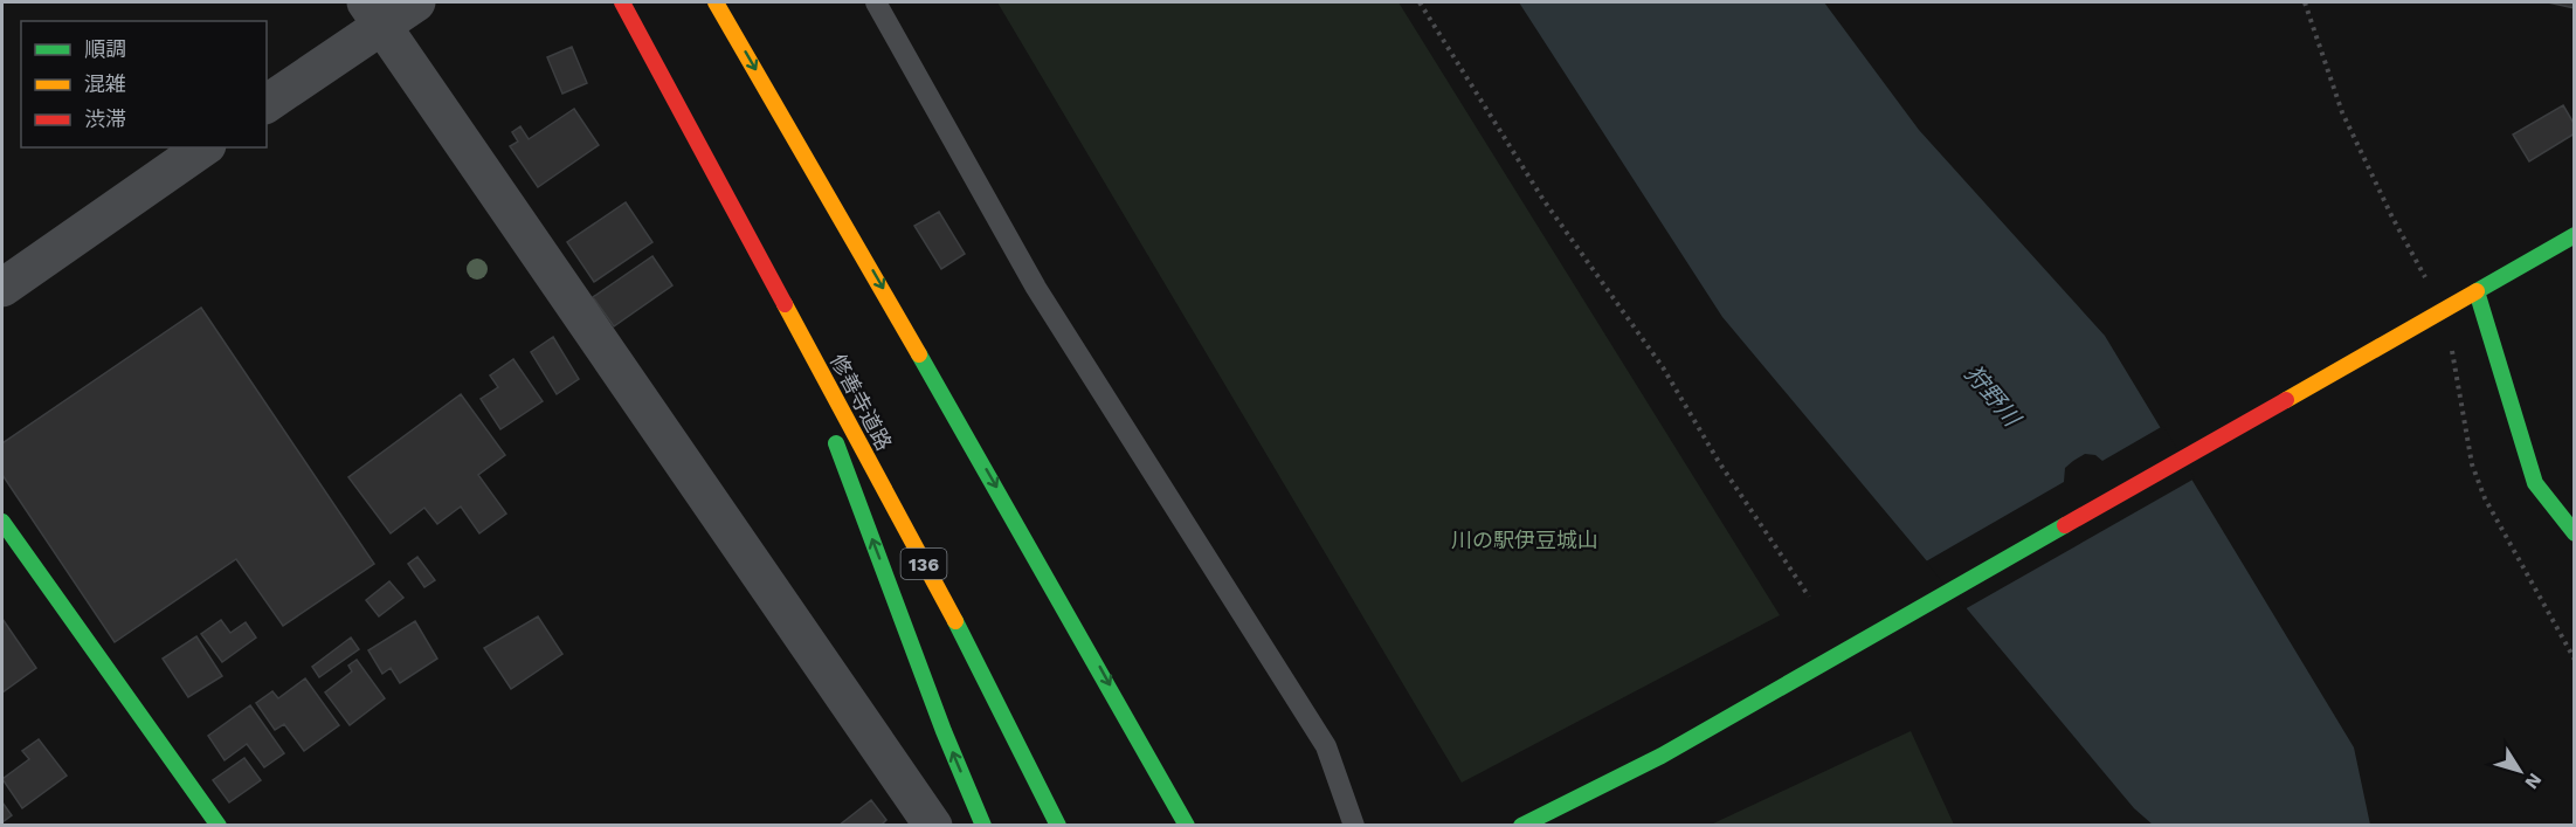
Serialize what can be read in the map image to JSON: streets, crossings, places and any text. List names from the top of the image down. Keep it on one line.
{"streets":{"main road":["修善寺道路","136"]},"water":["狩野川"],"parks":["川の駅伊豆城山"],"legend":["順調","混雑","渋滞"],"north":"bottom right"}
